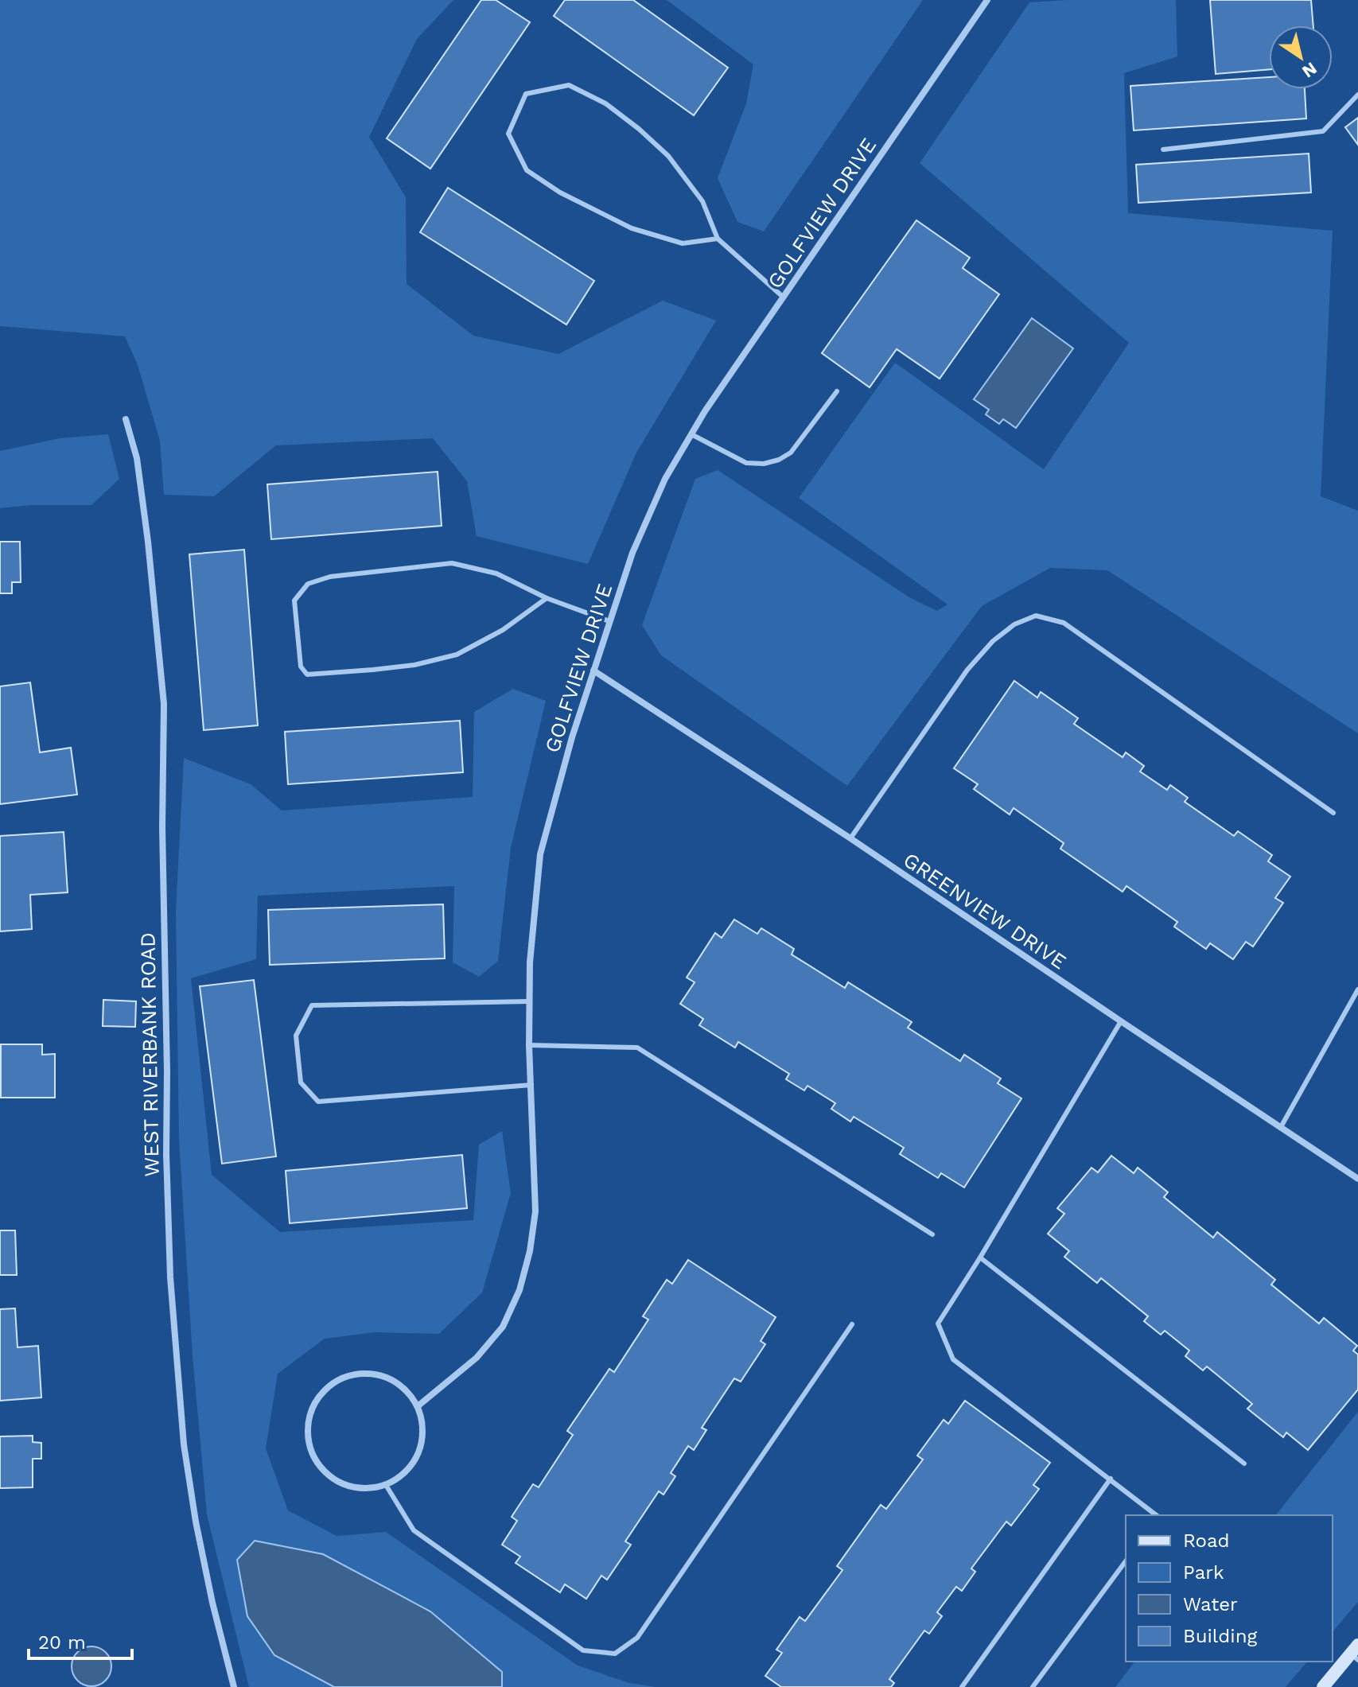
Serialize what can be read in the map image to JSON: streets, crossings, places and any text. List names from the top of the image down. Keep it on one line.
{"streets":{"street":["GOLFVIEW DRIVE","GREENVIEW DRIVE","WEST RIVERBANK ROAD"]},"crossings":[["GOLFVIEW DRIVE","GREENVIEW DRIVE"]],"legend":["Road","Park","Water","Building"],"scale_bar":"20 m","north":"bottom right"}
